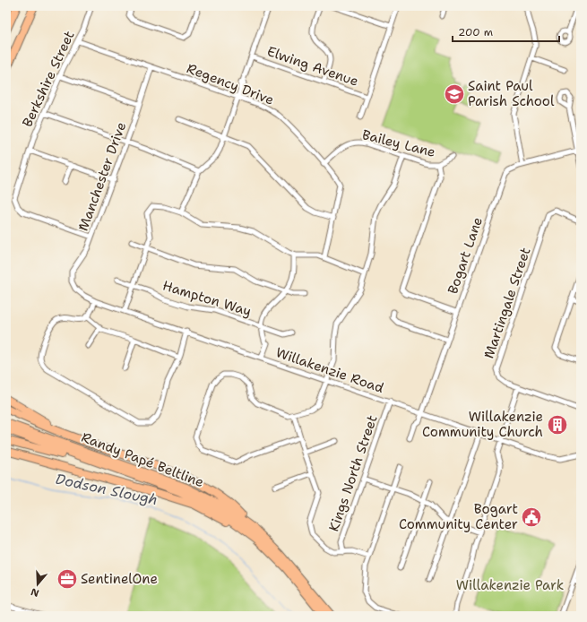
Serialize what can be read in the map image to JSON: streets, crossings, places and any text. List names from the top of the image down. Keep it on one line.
{"streets":{"highway":["Randy Papé Beltline"],"street":["Elwing Avenue","Berkshire Street","Regency Drive","Bailey Lane","Manchester Drive","Bogart Lane","Hampton Way","Martingale Street","Willakenzie Road","Kings North Street"]},"crossings":[["Berkshire Street","Regency Drive"],["Berkshire Street","Manchester Drive"],["Regency Drive","Bailey Lane"],["Regency Drive","Manchester Drive"],["Manchester Drive","Willakenzie Road"],["Bogart Lane","Willakenzie Road"],["Willakenzie Road","Kings North Street"]],"water":["Dodson Slough"],"parks":["Willakenzie Park"],"places":{"school or university":["Saint Paul Parish School"],"building":["Willakenzie Community Church"],"public building":["Bogart Community Center"],"office":["SentinelOne"]},"scale_bar":"200 m","north":"bottom"}
